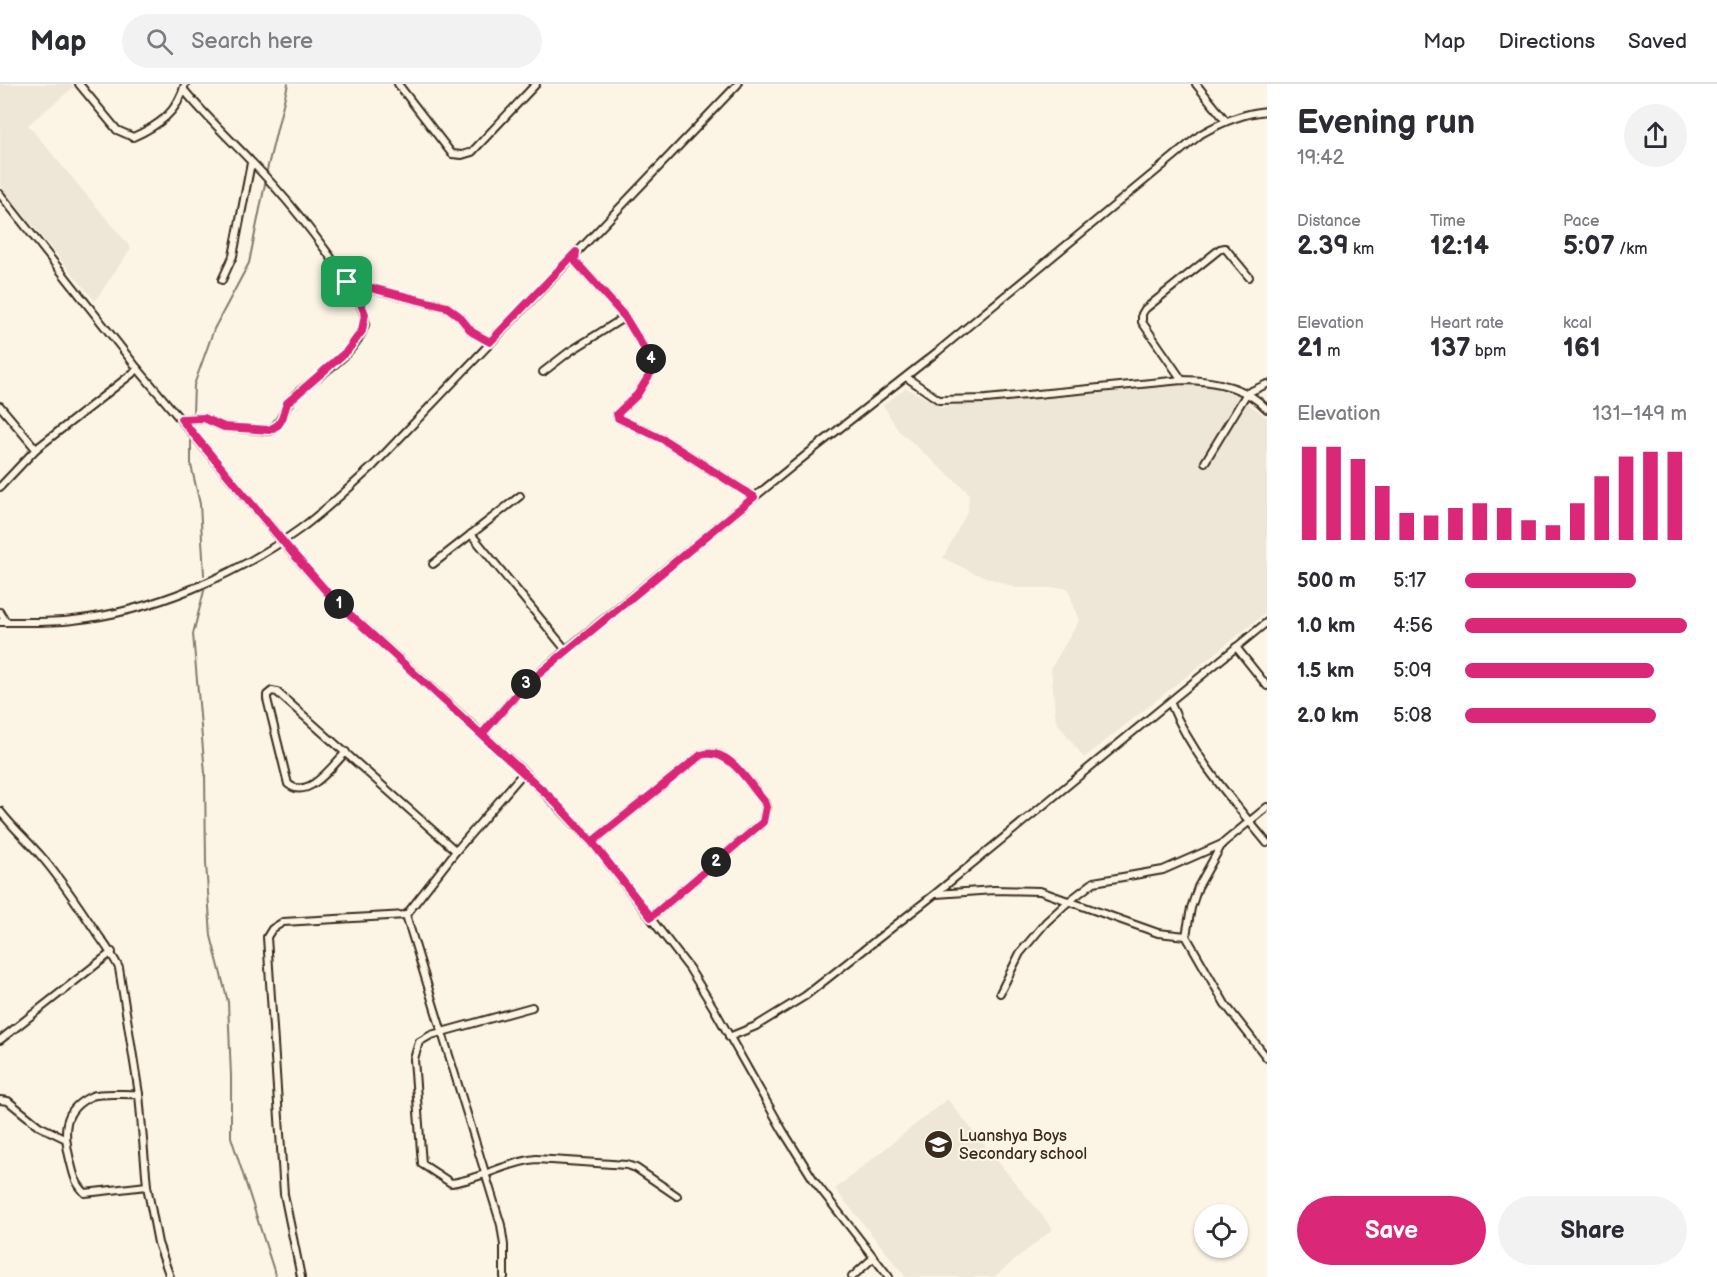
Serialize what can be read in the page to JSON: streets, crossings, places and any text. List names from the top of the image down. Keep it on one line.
{"places":{"school or university":["Luanshya Boys Secondary school"]},"page":{"header":"Map","search":"Search here","nav":["Map","Directions","Saved"],"heading":["Evening run","19:42"],"stats":[["Distance","2.39 km"],["Time","12:14"],["Pace","5:07 /km"],["Elevation","21 m"],["Heart rate","137 bpm"],["kcal","161"]],"pins":["4","1","3","2"],"chart":["Elevation","131–149 m"],"list":[{"name":"500 m","note":"5:17"},{"name":"1.0 km","note":"4:56"},{"name":"1.5 km","note":"5:09"},{"name":"2.0 km","note":"5:08"}],"buttons":["Save","Share"]}}
